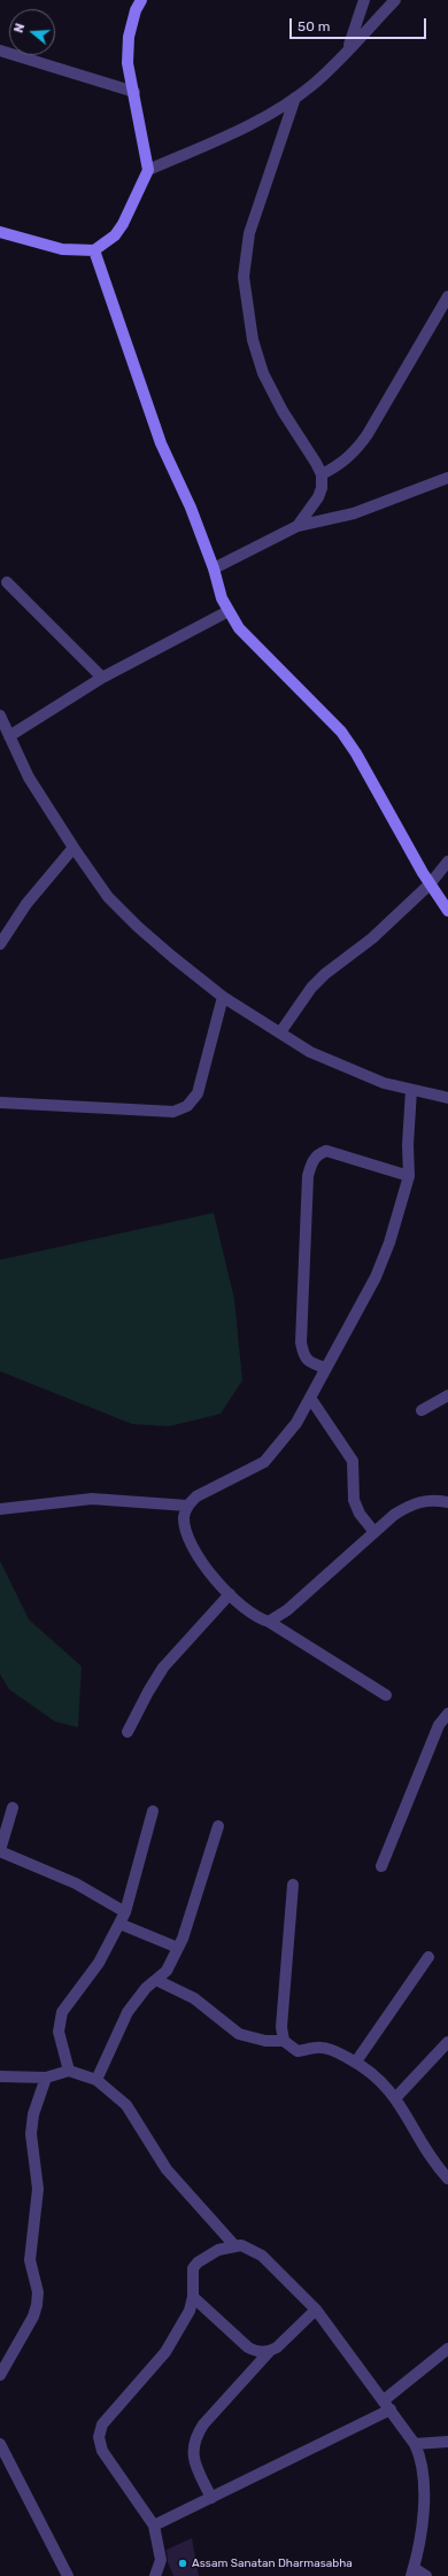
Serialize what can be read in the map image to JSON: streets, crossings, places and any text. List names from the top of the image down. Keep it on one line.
{"places":["Assam Sanatan Dharmasabha"],"scale_bar":"50 m","north":"left"}
